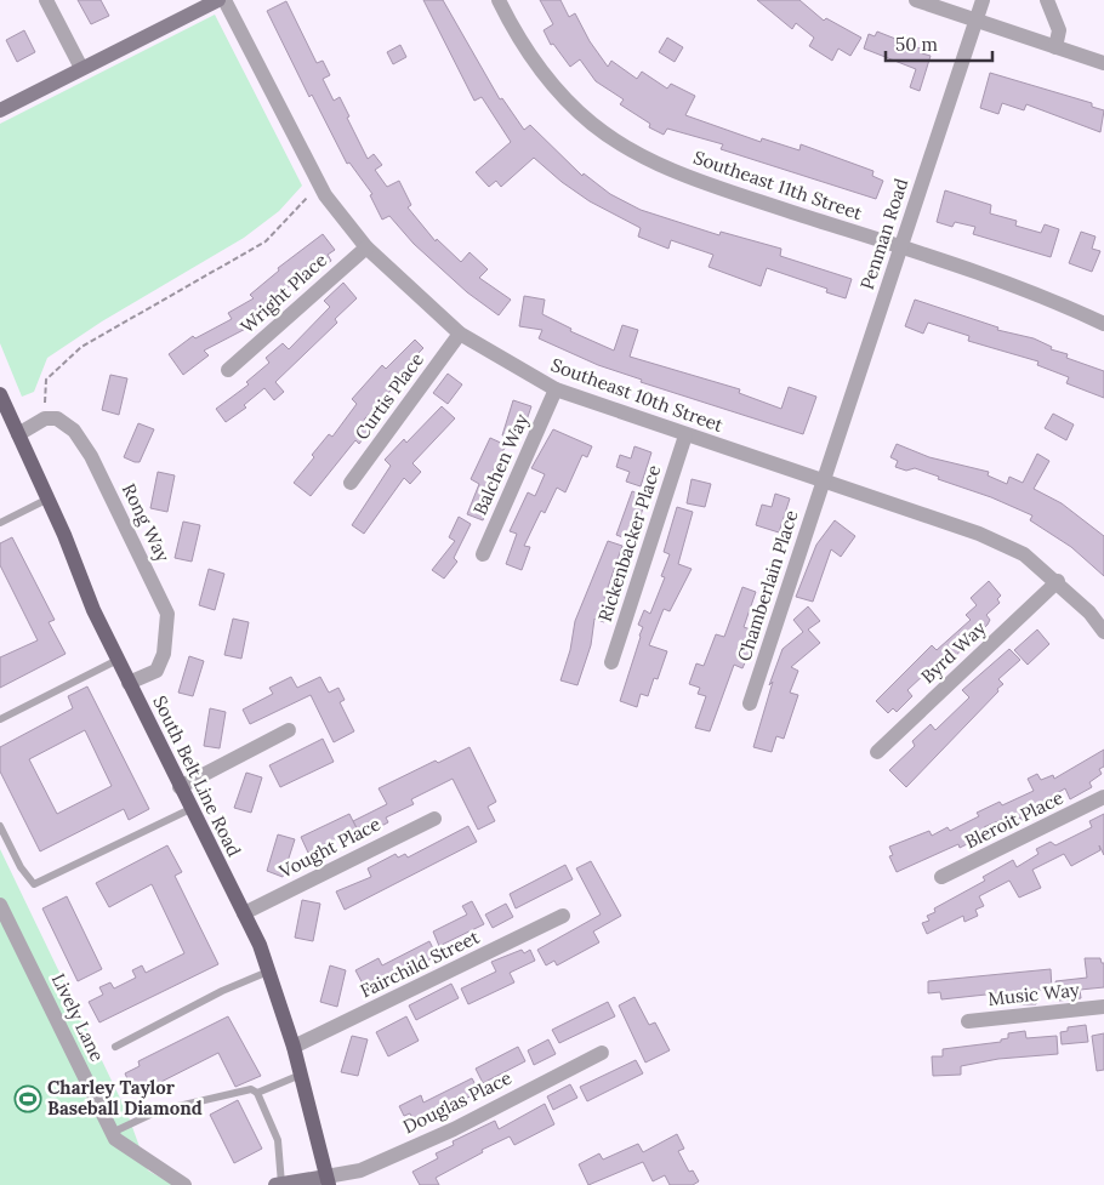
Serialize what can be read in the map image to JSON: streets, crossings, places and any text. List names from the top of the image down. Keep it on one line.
{"streets":{"main road":["South Belt Line Road"],"street":["Southeast 11th Street","Penman Road","Wright Place","Southeast 10th Street","Curtis Place","Balchen Way","Rong Way","Rickenbacker Place","Chamberlain Place","Byrd Way","Bleroit Place","Vought Place","Fairchild Street","Music Way","Lively Lane","Douglas Place"]},"crossings":[["Southeast 11th Street","Penman Road"],["Penman Road","Southeast 10th Street"],["Penman Road","Chamberlain Place"],["Wright Place","Southeast 10th Street"],["Southeast 10th Street","Curtis Place"],["Southeast 10th Street","Balchen Way"],["Southeast 10th Street","Rickenbacker Place"],["Southeast 10th Street","Chamberlain Place"],["Southeast 10th Street","Byrd Way"],["Rong Way","South Belt Line Road"],["South Belt Line Road","Vought Place"],["South Belt Line Road","Fairchild Street"],["South Belt Line Road","Douglas Place"]],"places":{"sports":["Charley Taylor Baseball Diamond"]},"scale_bar":"50 m"}
